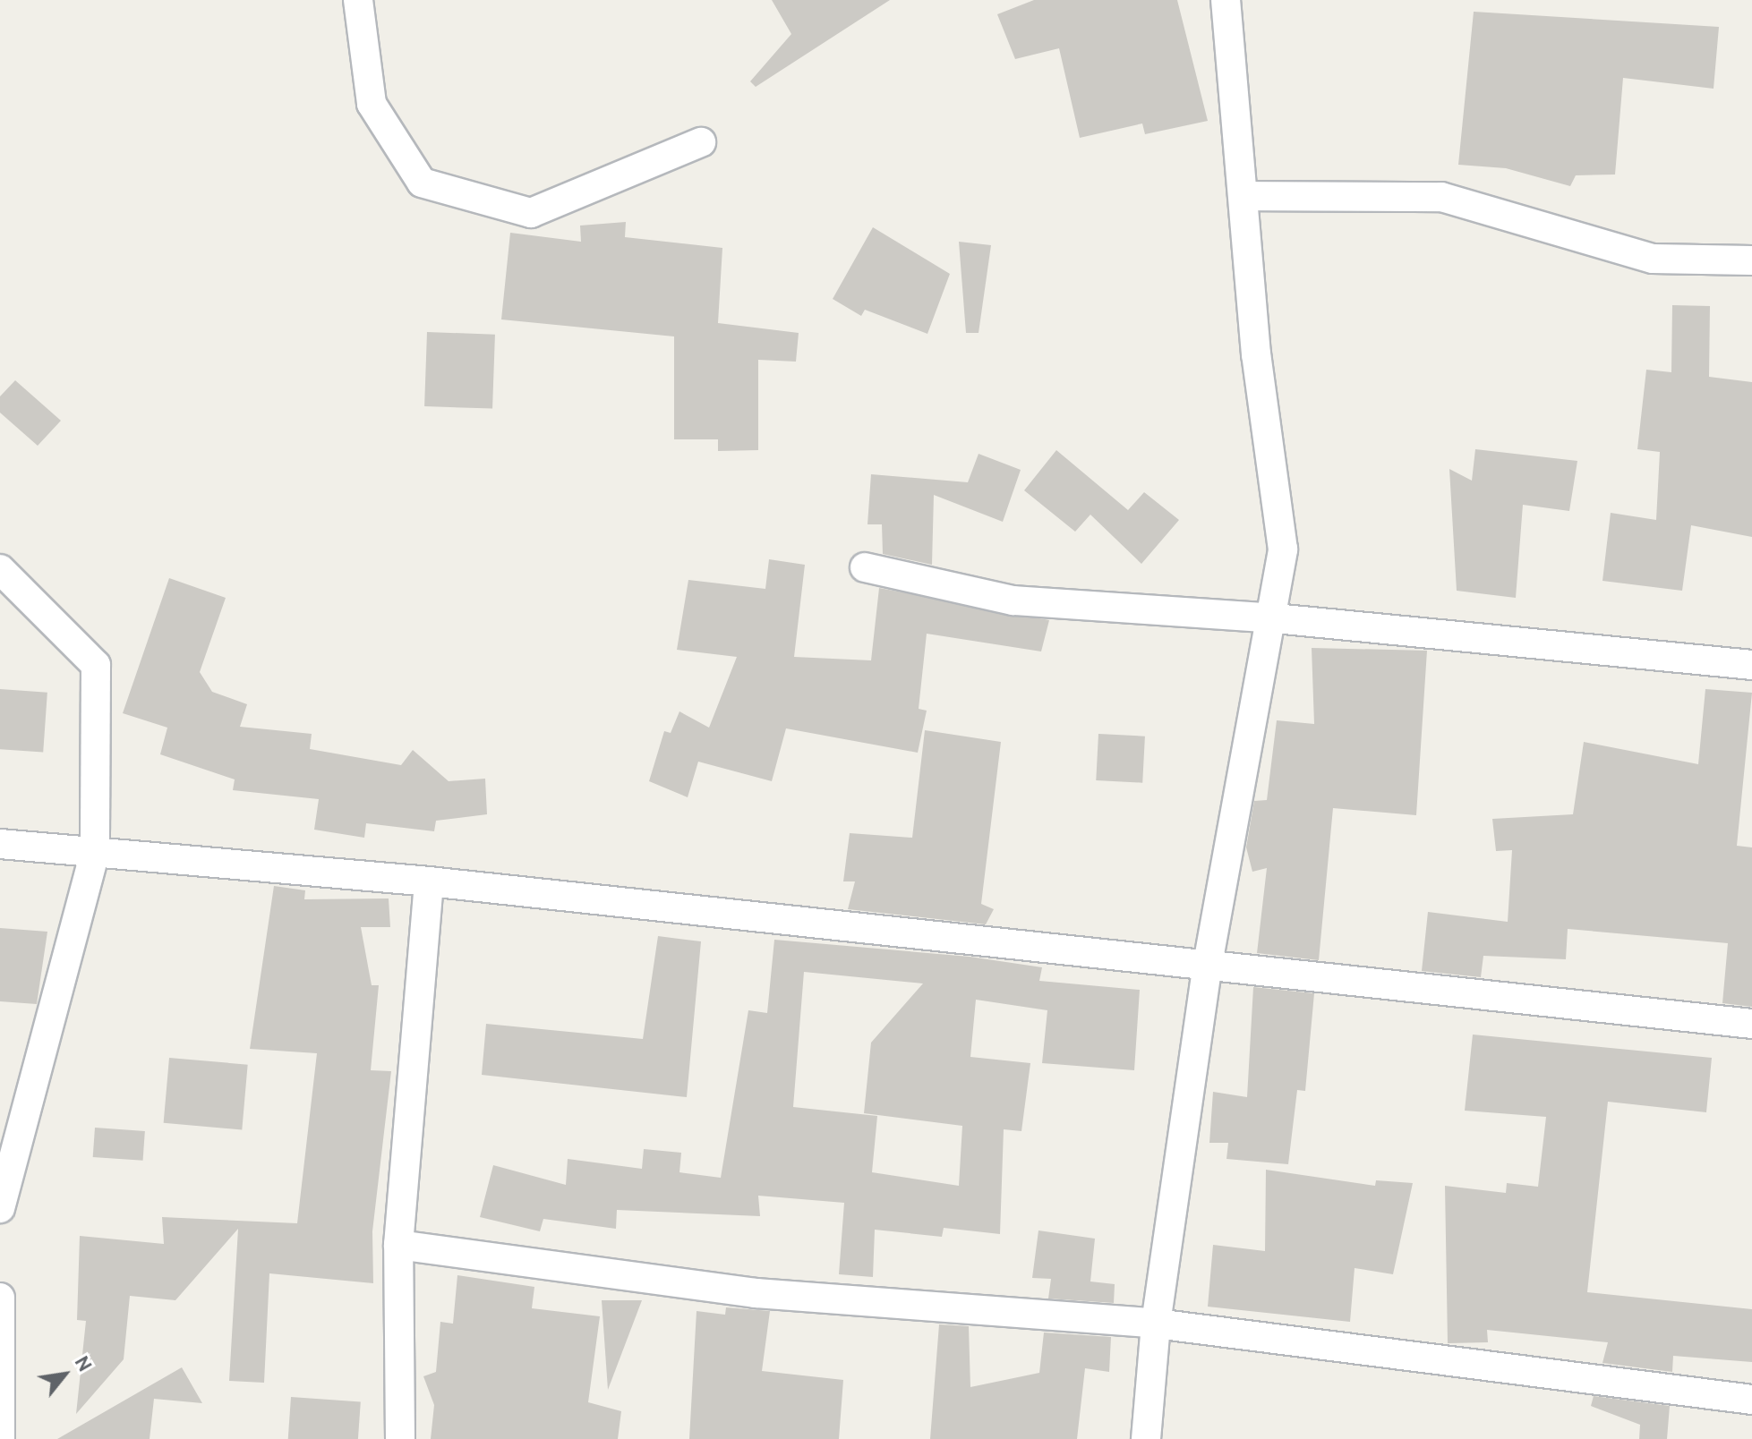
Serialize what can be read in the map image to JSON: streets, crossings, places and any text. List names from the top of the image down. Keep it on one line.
{"north":"top right"}
